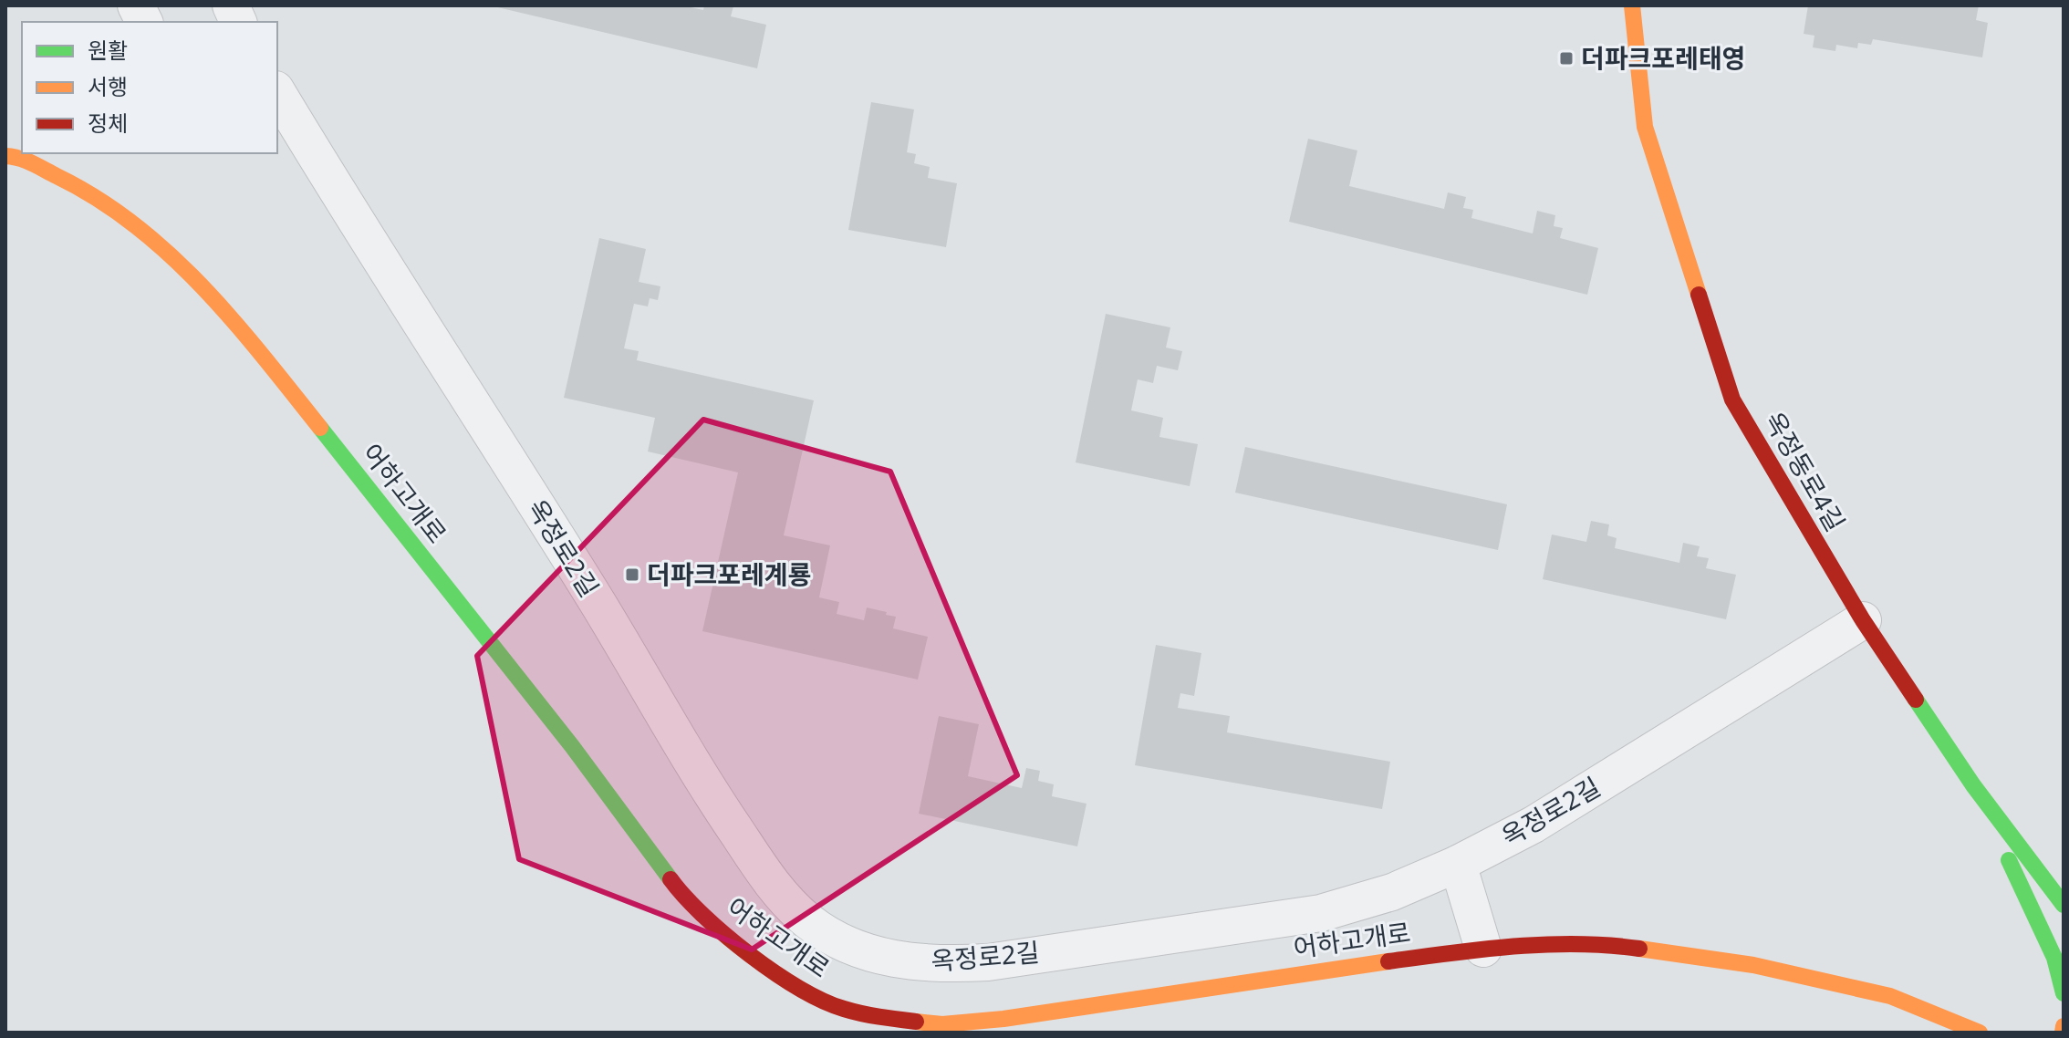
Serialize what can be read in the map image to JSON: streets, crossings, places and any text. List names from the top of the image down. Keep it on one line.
{"streets":{"street":["옥정동로4길","어하고개로","옥정로2길"]},"crossings":[["옥정동로4길","옥정로2길"]],"places":{"transit":["더파크포레태영","더파크포레계룡"]},"legend":["원활","서행","정체"]}
